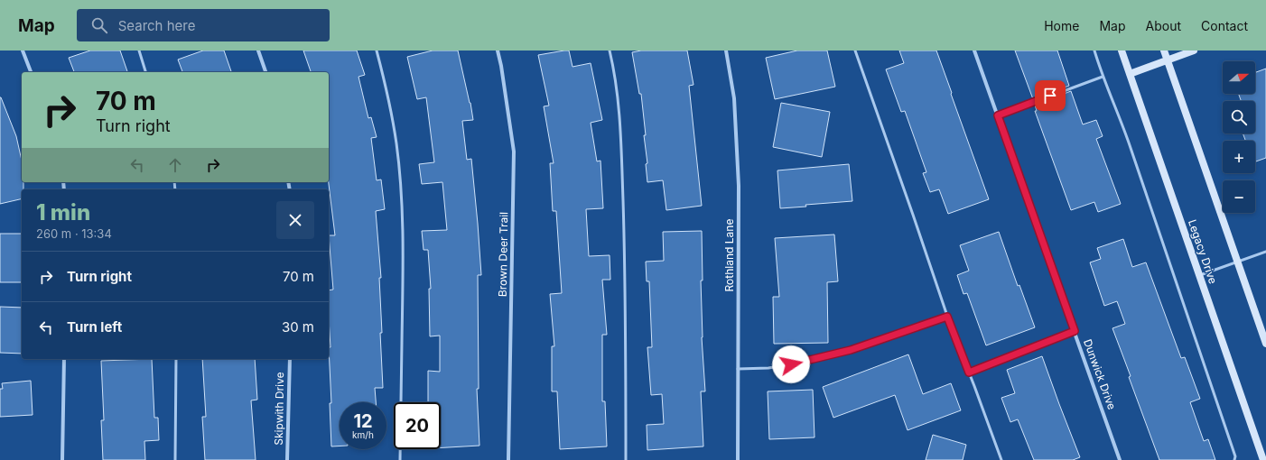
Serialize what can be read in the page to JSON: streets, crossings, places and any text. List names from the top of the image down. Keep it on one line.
{"streets":{"main road":["Legacy Drive"],"street":["Brown Deer Trail","Rothland Lane","Dunwick Drive","Skipwith Drive"]},"north":"right","page":{"header":"Map","search":"Search here","nav":["Home","Map","About","Contact"],"map_buttons":["+","−"],"turn":["70 m","Turn right"],"heading":["1 min","260 m · 13:34"],"list":[{"name":"Turn right","value":"70 m"},{"name":"Turn left","value":"30 m"}],"speed":"12 km/h","limit":"20"}}
